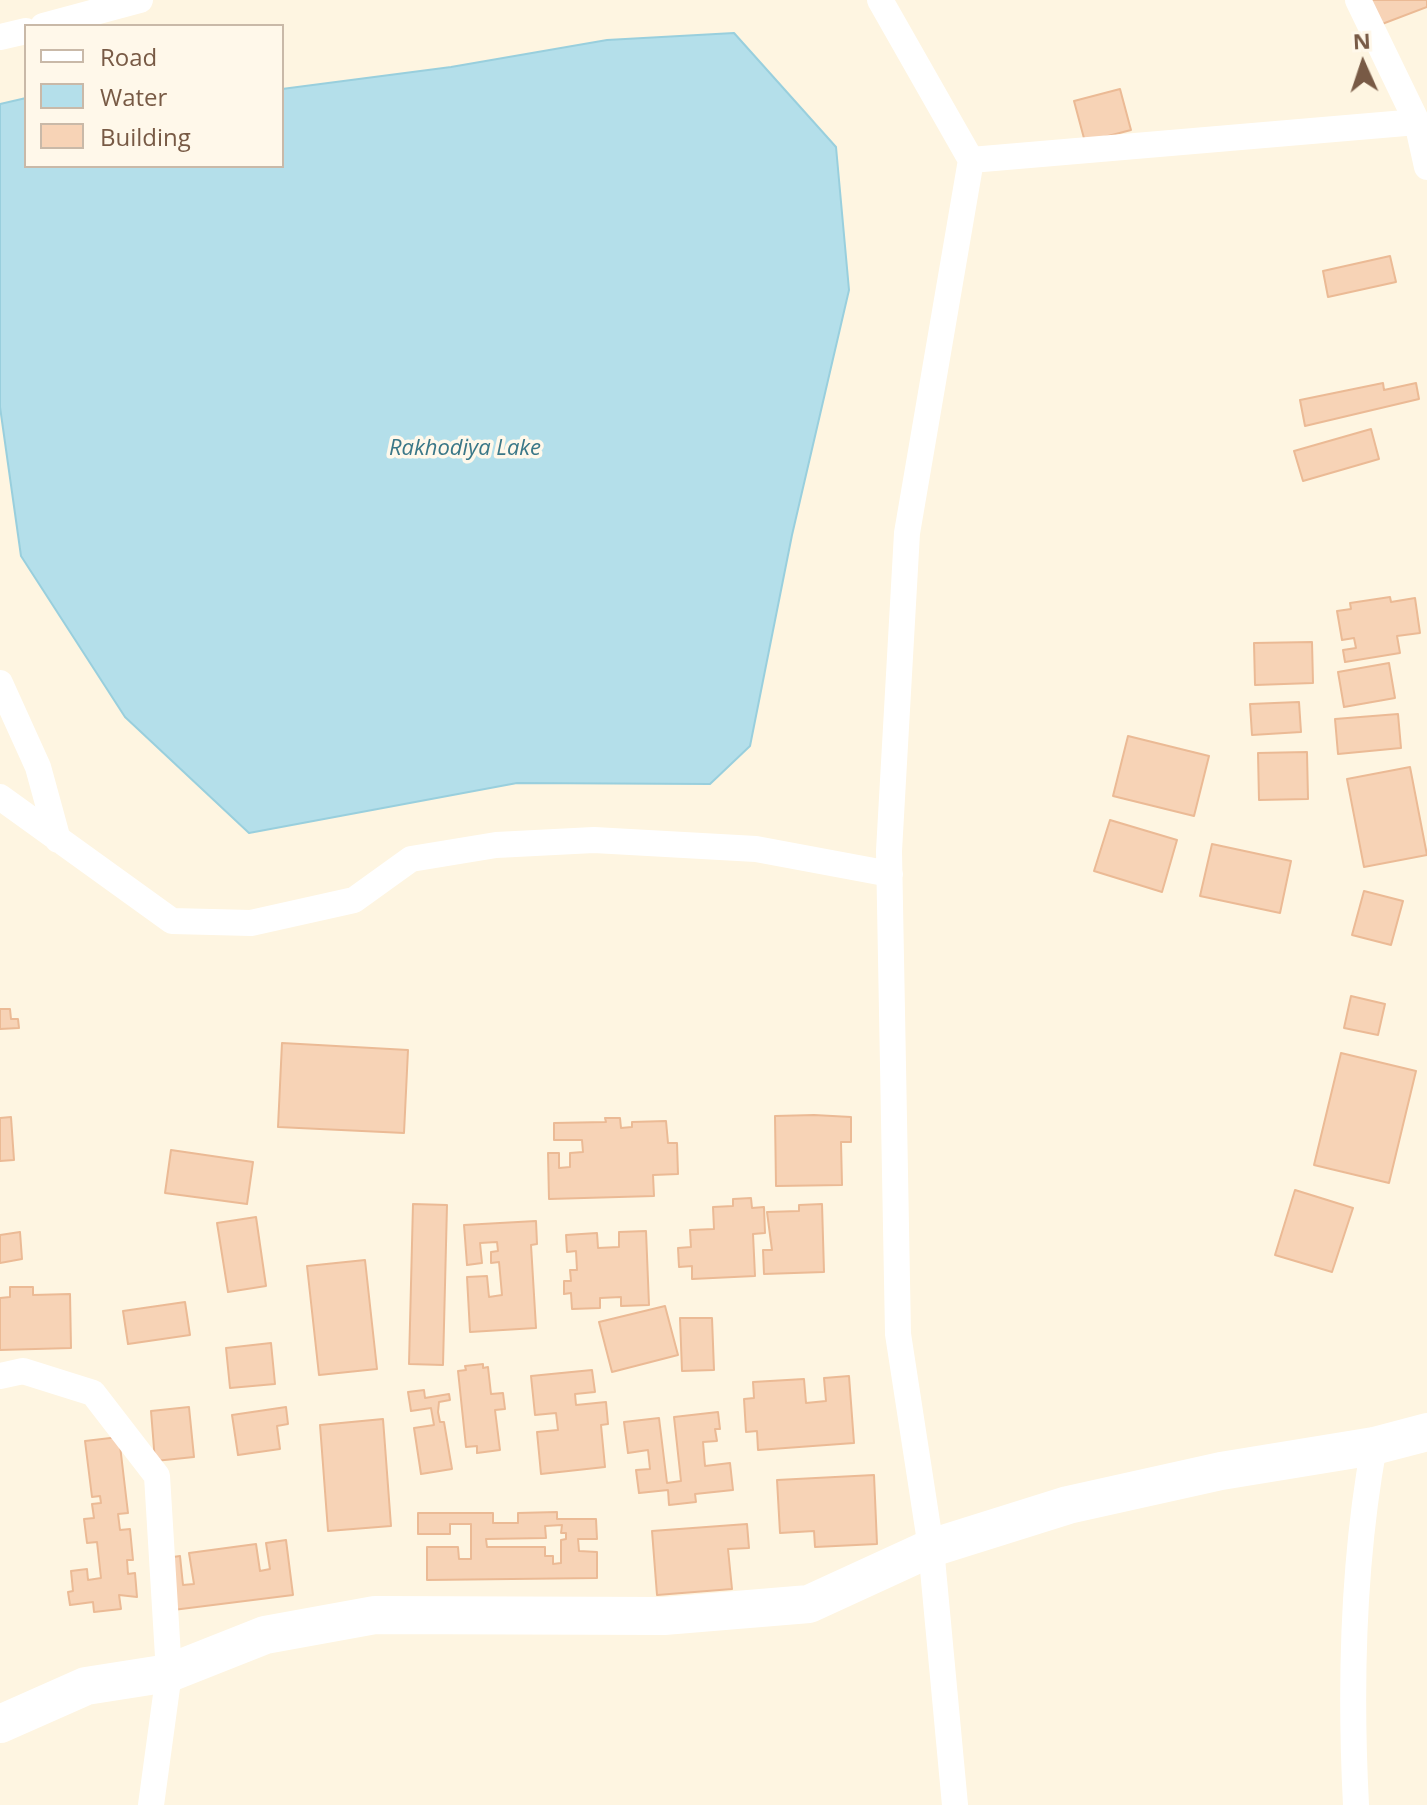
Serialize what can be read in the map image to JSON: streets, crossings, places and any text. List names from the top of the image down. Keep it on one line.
{"water":["Rakhodiya Lake"],"legend":["Road","Water","Building"],"north":"top"}
